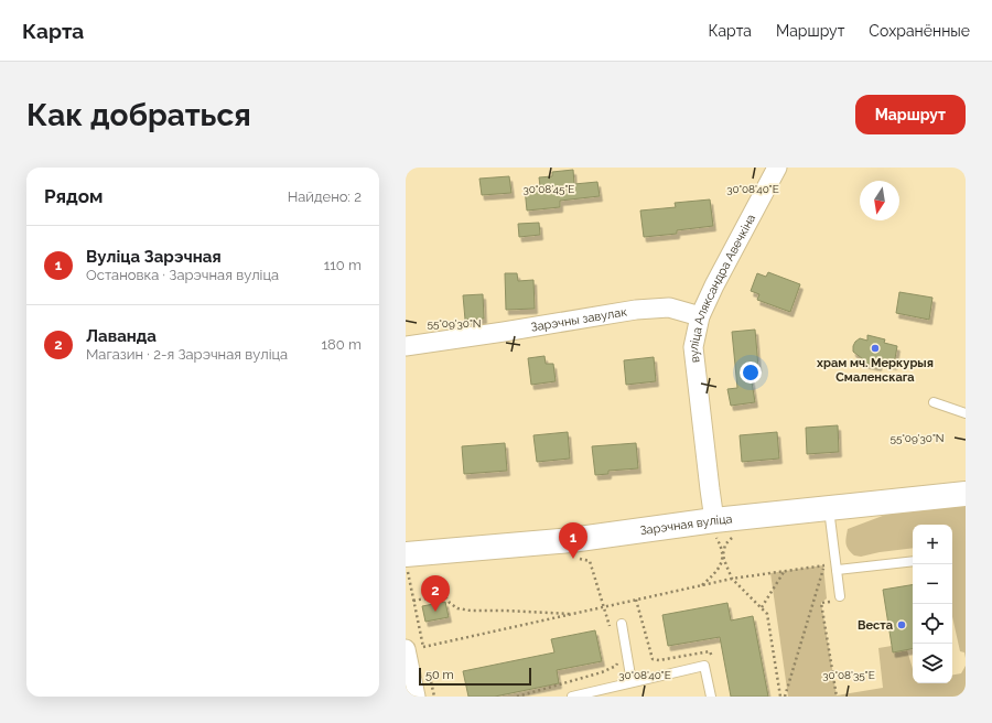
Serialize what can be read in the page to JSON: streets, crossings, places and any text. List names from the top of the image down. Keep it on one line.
{"streets":{"street":["вуліца Аляксандра Авечкіна","Зарэчны завулак","Зарэчная вуліца"]},"crossings":[["вуліца Аляксандра Авечкіна","Зарэчны завулак"],["вуліца Аляксандра Авечкіна","Зарэчная вуліца"]],"places":["храм мч. Меркурыя Смаленскага","Веста"],"scale_bar":"50 m","north":"bottom","page":{"header":"Карта","nav":["Карта","Маршрут","Сохранённые"],"buttons":"Маршрут","title":"Как добраться","heading":["Рядом","Найдено: 2"],"list":[{"mark":"1","name":"Вуліца Зарэчная","note":"Остановка · Зарэчная вуліца","value":"110 m"},{"mark":"2","name":"Лаванда","note":"Магазин · 2-я Зарэчная вуліца","value":"180 m"}],"pins":["1","2"],"map_buttons":["+","−"],"scale":"50 m"},"coordinates":["30°08'45\"E","30°08'40\"E","55°09'30\"N","30°08'35\"E"]}
